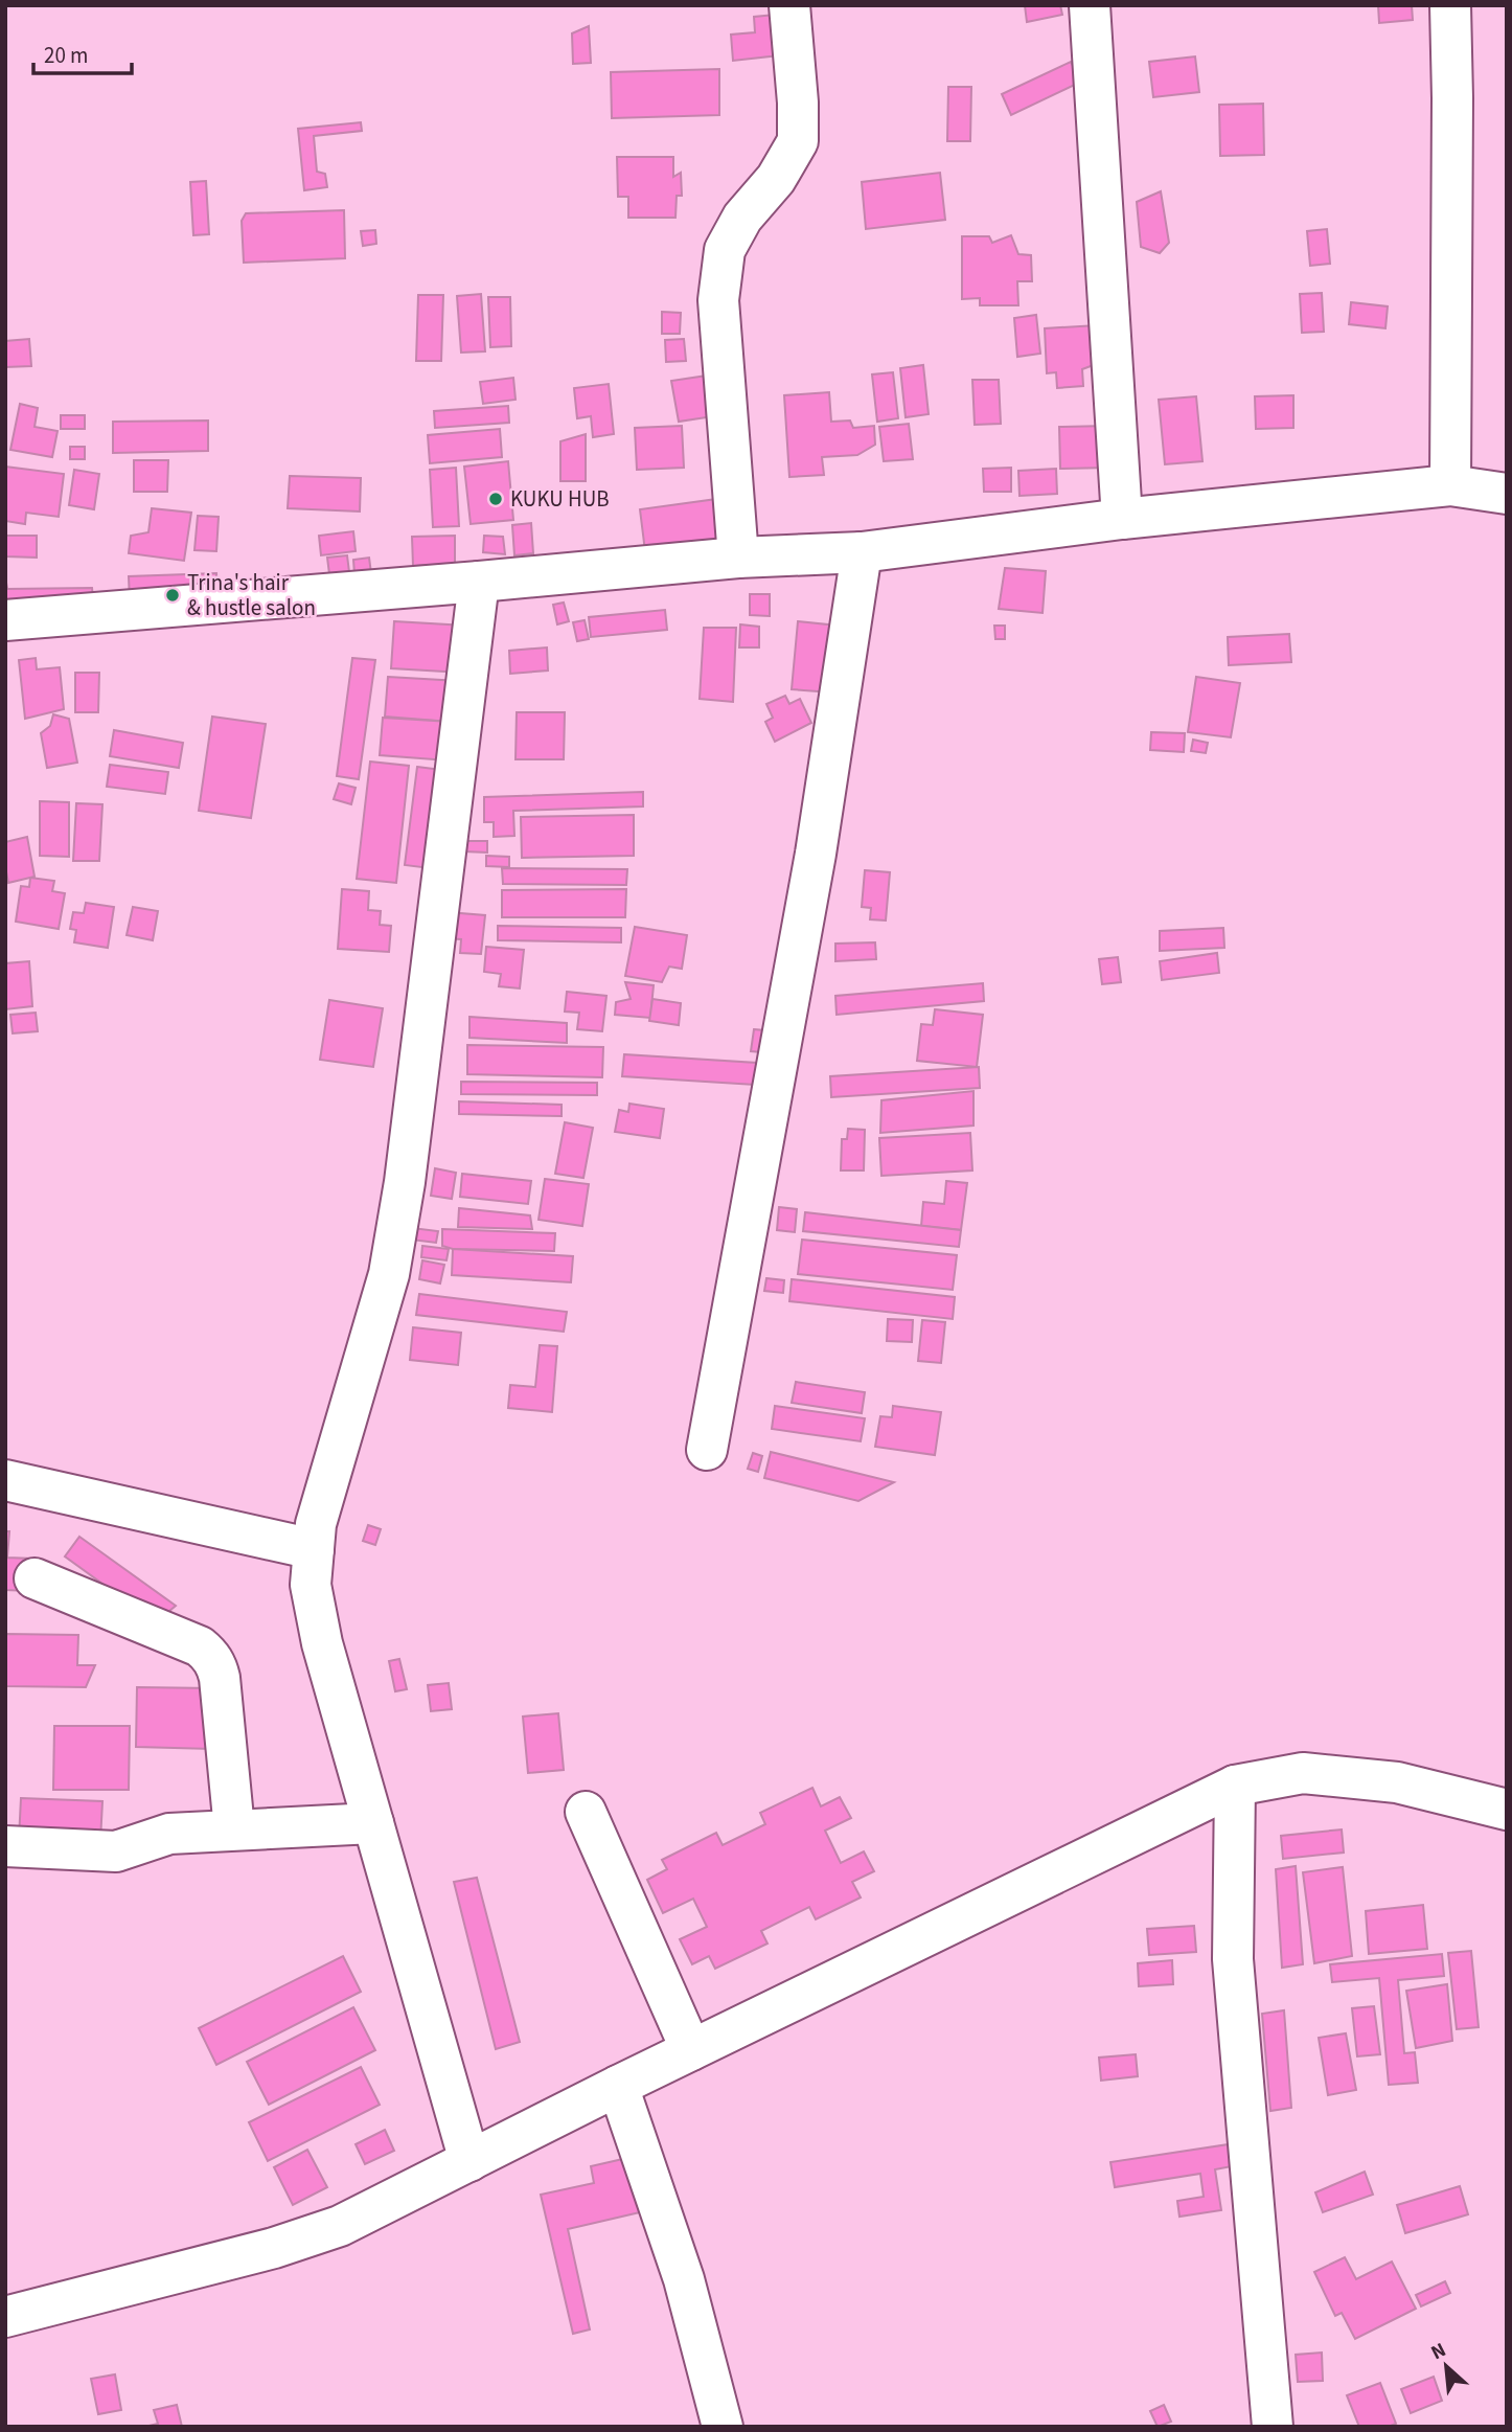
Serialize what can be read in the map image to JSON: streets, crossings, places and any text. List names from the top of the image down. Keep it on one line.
{"places":["KUKU HUB","Trina's hair & hustle salon"],"scale_bar":"20 m","north":"top left"}
